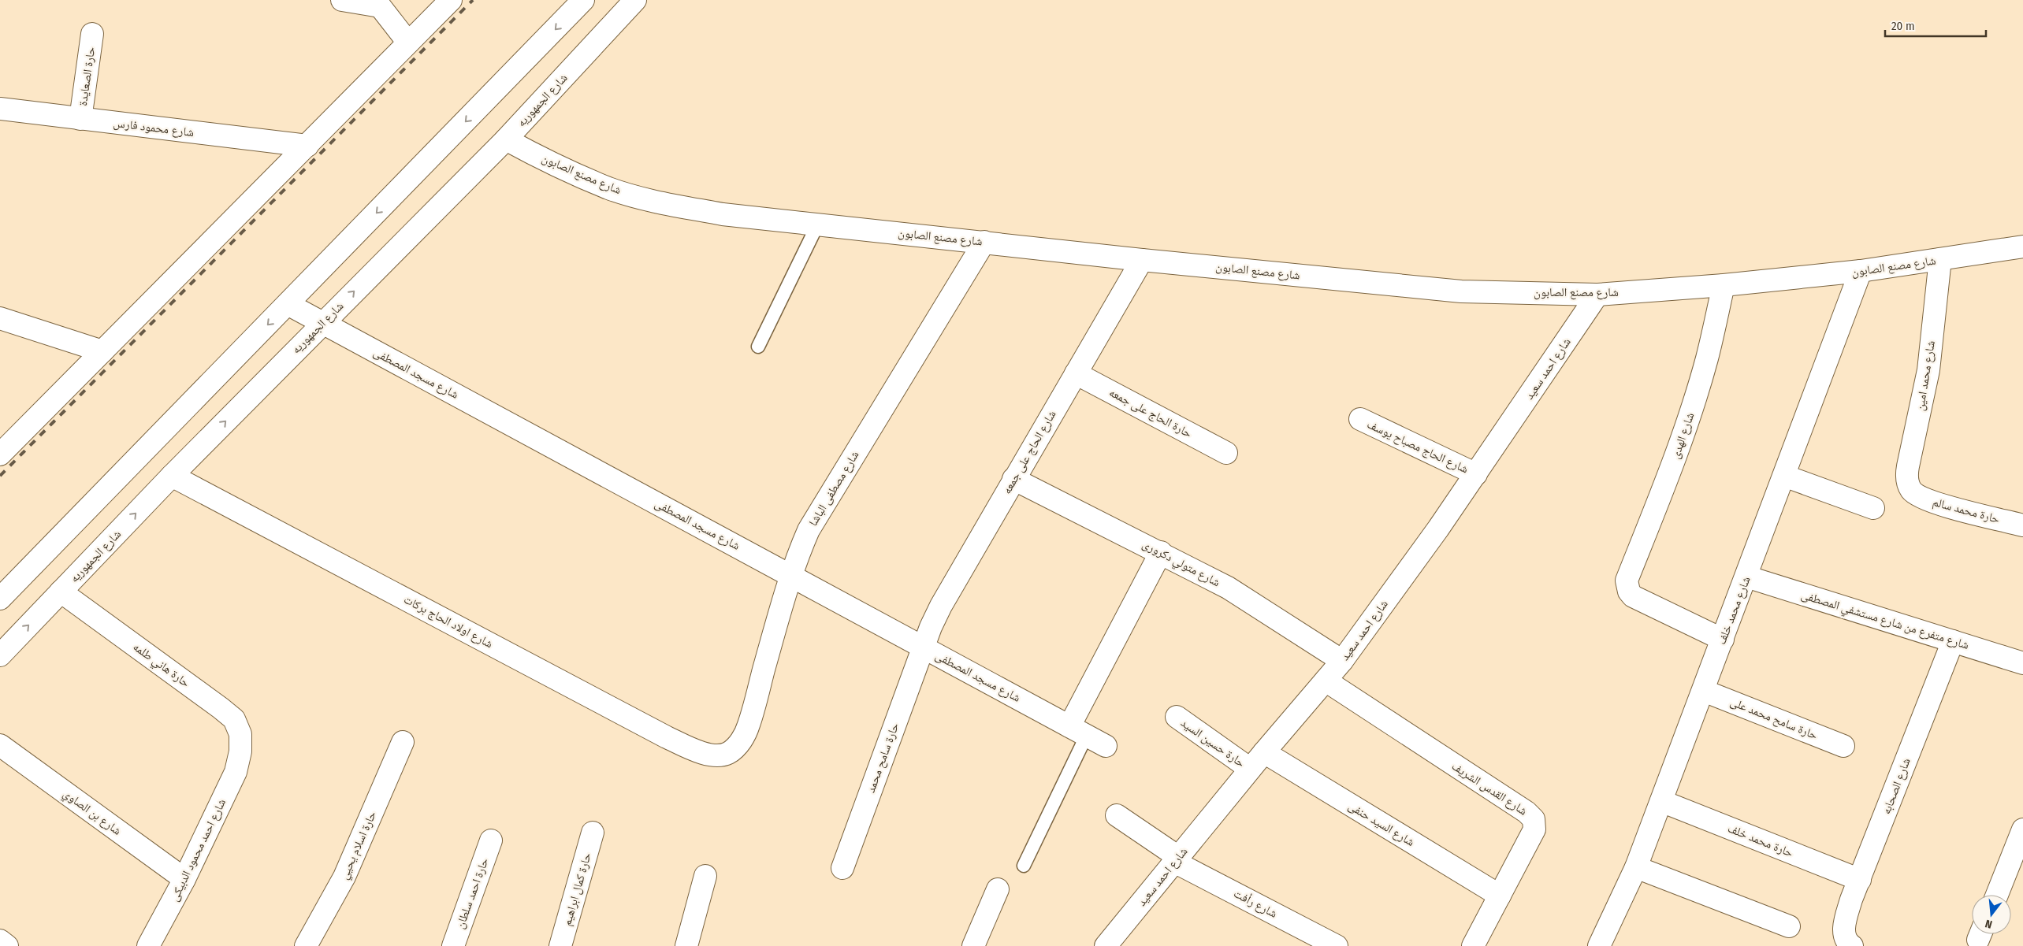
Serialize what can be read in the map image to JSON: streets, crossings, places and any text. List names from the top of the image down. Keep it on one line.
{"streets":{"street":["حارة الصعايدة","شارع الجمهوريه","شارع محمود فارس","شارع مصنع الصابون","شارع احمد سعيد","شارع مسجد المصطفى","شارع محمد امين","حارة الحاج على جمعه","شارع الهدى","شارع الحاج مصباح يوسف","شارع الحاج على جمعه","شارع مصطفى الباشا","حارة محمد سالم","شارع متولي دكرورى","شارع محمد خلف","شارع متفرع من شارع مستشفي المصطفى","شارع اولاد الحاج بركات","حارة هاني طلمه","حارة سامح محمد على","حارة حسين السيد","حارة سامح محمد","شارع الصحابه","شارع القدس الشريف","شارع بن الصاوي","شارع السيد حنفى","حارة محمد خلف","حارة اسلام يحيي","شارع احمد محمود الدبيكى","حارة كمال ابراهيم","حارة احمد سلطان","شارع رأفت"]},"crossings":[["حارة الصعايدة","شارع محمود فارس"],["شارع الجمهوريه","شارع مصنع الصابون"],["شارع الجمهوريه","شارع مسجد المصطفى"],["شارع الجمهوريه","شارع اولاد الحاج بركات"],["شارع الجمهوريه","حارة هاني طلمه"],["شارع مصنع الصابون","شارع احمد سعيد"],["شارع مصنع الصابون","شارع محمد امين"],["شارع مصنع الصابون","شارع الهدى"],["شارع مصنع الصابون","شارع الحاج على جمعه"],["شارع مصنع الصابون","شارع مصطفى الباشا"],["شارع مصنع الصابون","شارع محمد خلف"],["شارع احمد سعيد","شارع الحاج مصباح يوسف"],["شارع احمد سعيد","شارع متولي دكرورى"],["شارع احمد سعيد","حارة حسين السيد"],["شارع احمد سعيد","شارع القدس الشريف"],["شارع احمد سعيد","شارع السيد حنفى"],["شارع احمد سعيد","شارع رأفت"],["شارع مسجد المصطفى","شارع الحاج على جمعه"],["شارع مسجد المصطفى","شارع مصطفى الباشا"],["شارع مسجد المصطفى","حارة سامح محمد"],["شارع محمد امين","حارة محمد سالم"],["حارة الحاج على جمعه","شارع الحاج على جمعه"],["شارع الهدى","شارع محمد خلف"],["شارع الحاج على جمعه","شارع متولي دكرورى"],["شارع الحاج على جمعه","حارة سامح محمد"],["شارع مصطفى الباشا","شارع اولاد الحاج بركات"],["شارع محمد خلف","شارع متفرع من شارع مستشفي المصطفى"],["شارع محمد خلف","حارة سامح محمد على"],["شارع محمد خلف","حارة محمد خلف"],["شارع متفرع من شارع مستشفي المصطفى","شارع الصحابه"],["حارة هاني طلمه","شارع احمد محمود الدبيكى"],["شارع الصحابه","حارة محمد خلف"],["شارع القدس الشريف","شارع السيد حنفى"],["شارع بن الصاوي","شارع احمد محمود الدبيكى"]],"scale_bar":"20 m","north":"bottom"}
